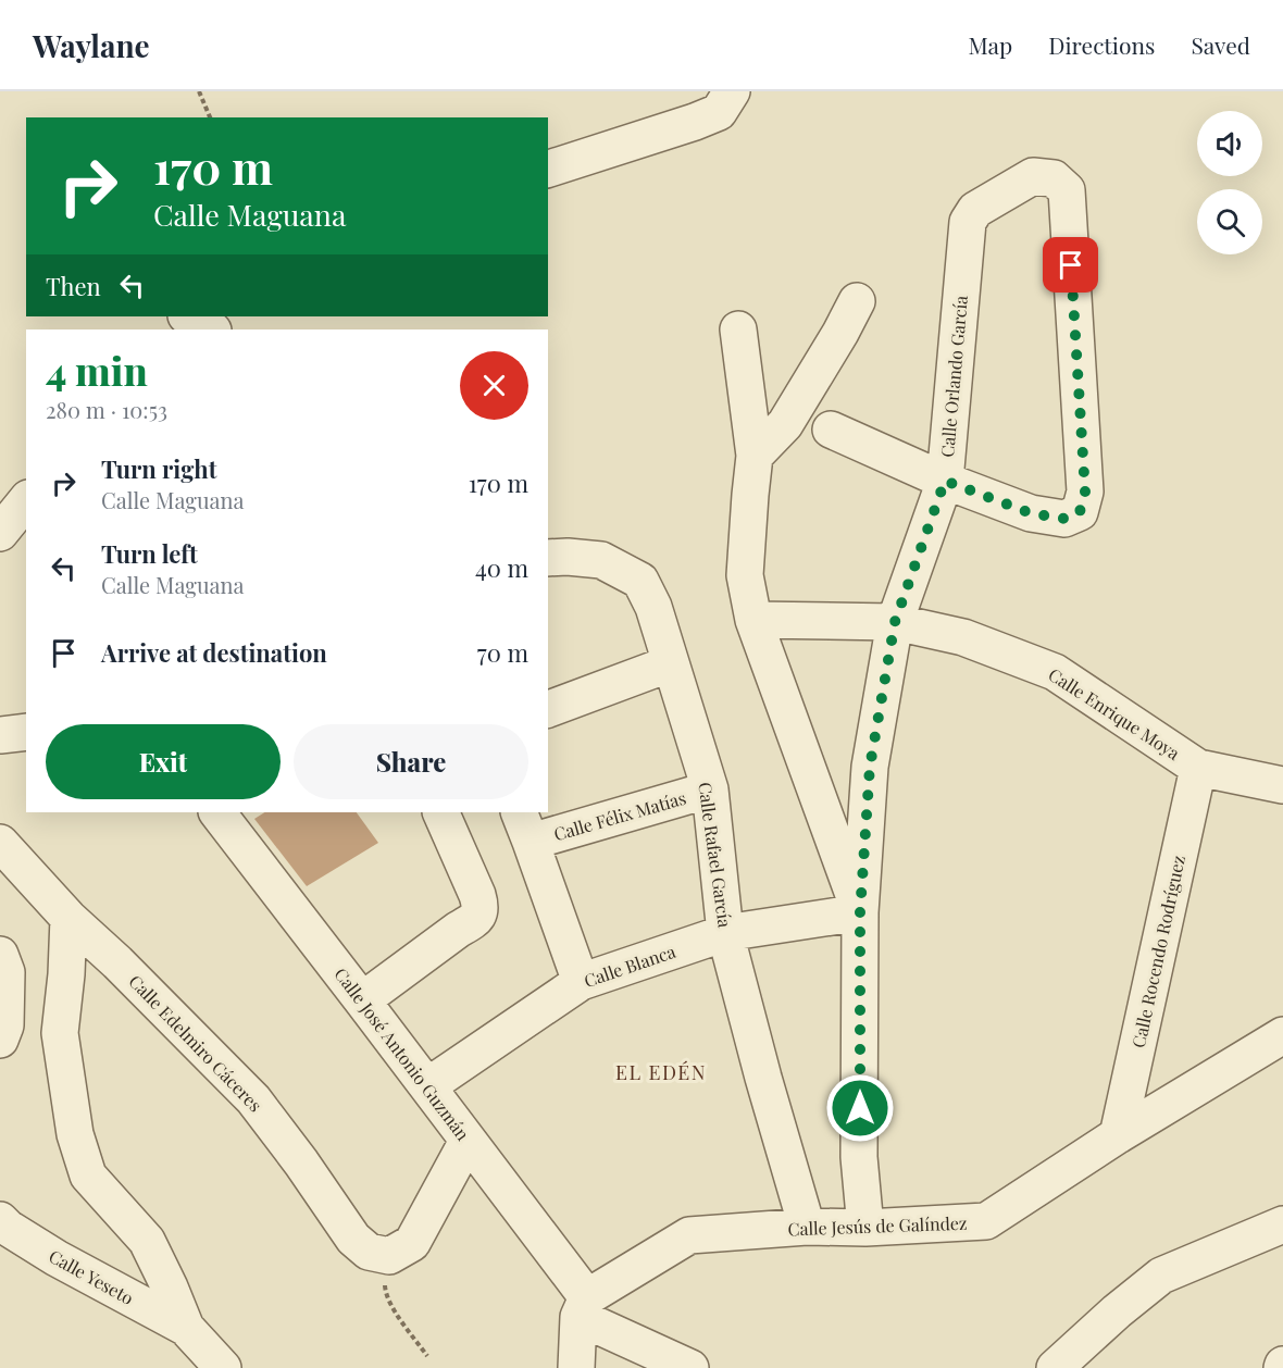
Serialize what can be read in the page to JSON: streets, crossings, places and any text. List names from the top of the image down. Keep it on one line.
{"streets":{"street":["Calle Orlando García","Calle Enrique Moya","Calle Félix Matías","Calle Rafael García","Calle Rocendo Rodríguez","Calle Blanca","Calle Edelmiro Cáceres","Calle José Antonio Guzmán","Calle Jesús de Galíndez","Calle Yeseto"]},"crossings":[["Calle Orlando García","Calle Enrique Moya"],["Calle Orlando García","Calle Blanca"],["Calle Orlando García","Calle Jesús de Galíndez"],["Calle Enrique Moya","Calle Rocendo Rodríguez"],["Calle Félix Matías","Calle Rafael García"],["Calle Rafael García","Calle Blanca"],["Calle Rafael García","Calle Jesús de Galíndez"],["Calle Rocendo Rodríguez","Calle Jesús de Galíndez"],["Calle Blanca","Calle José Antonio Guzmán"],["Calle José Antonio Guzmán","Calle Jesús de Galíndez"]],"districts":["EL EDÉN"],"page":{"header":"Waylane","nav":["Map","Directions","Saved"],"turn":["170 m","Calle Maguana"],"then":"Then","heading":["4 min","280 m · 10:53"],"list":[{"name":"Turn right","note":"Calle Maguana","value":"170 m"},{"name":"Turn left","note":"Calle Maguana","value":"40 m"},{"name":"Arrive at destination","value":"70 m"}],"buttons":["Exit","Share"]}}
